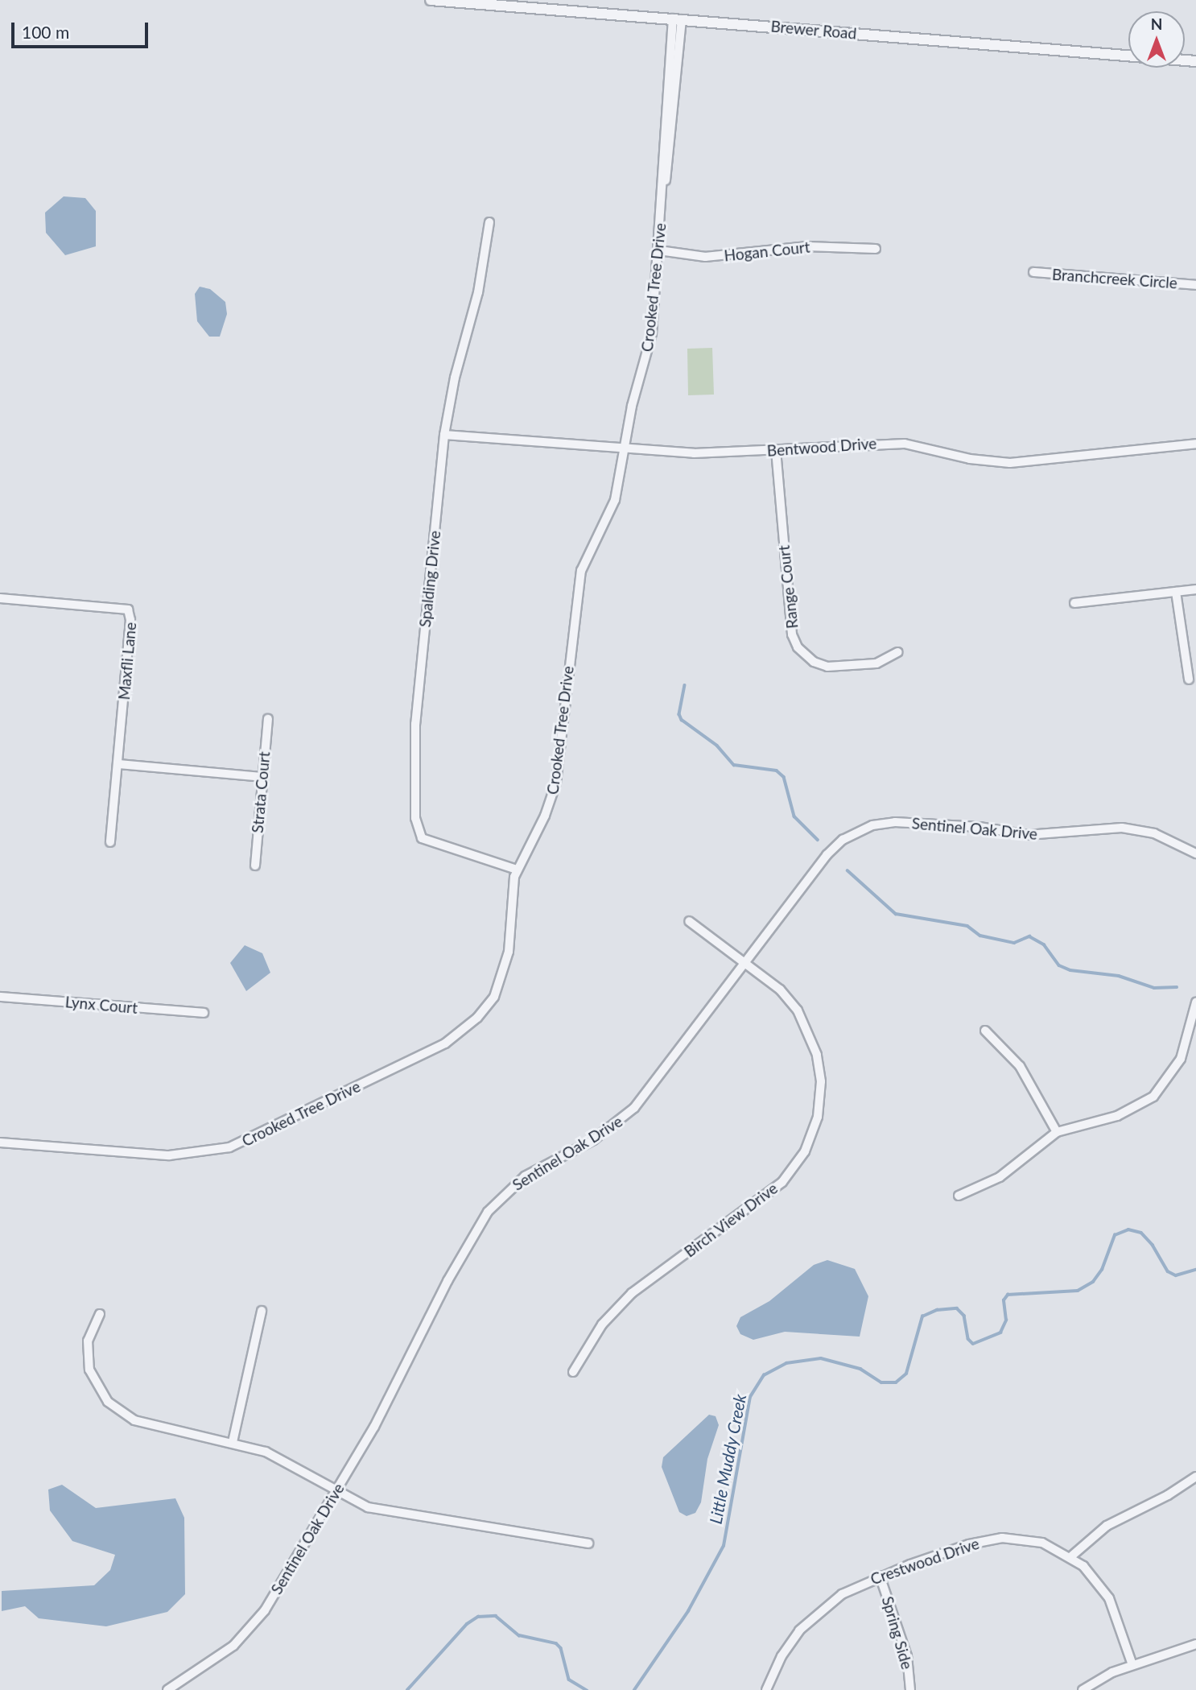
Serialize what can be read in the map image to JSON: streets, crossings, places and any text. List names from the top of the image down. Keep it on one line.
{"streets":{"street":["Brewer Road","Hogan Court","Branchcreek Circle","Crooked Tree Drive","Bentwood Drive","Spalding Drive","Range Court","Maxfli Lane","Strata Court","Sentinel Oak Drive","Lynx Court","Birch View Drive","Crestwood Drive","Spring Side"]},"crossings":[["Brewer Road","Crooked Tree Drive"],["Hogan Court","Crooked Tree Drive"],["Crooked Tree Drive","Bentwood Drive"],["Crooked Tree Drive","Spalding Drive"],["Bentwood Drive","Spalding Drive"],["Bentwood Drive","Range Court"],["Sentinel Oak Drive","Birch View Drive"],["Crestwood Drive","Spring Side"]],"water":["Little Muddy Creek"],"scale_bar":"100 m","north":"top"}
